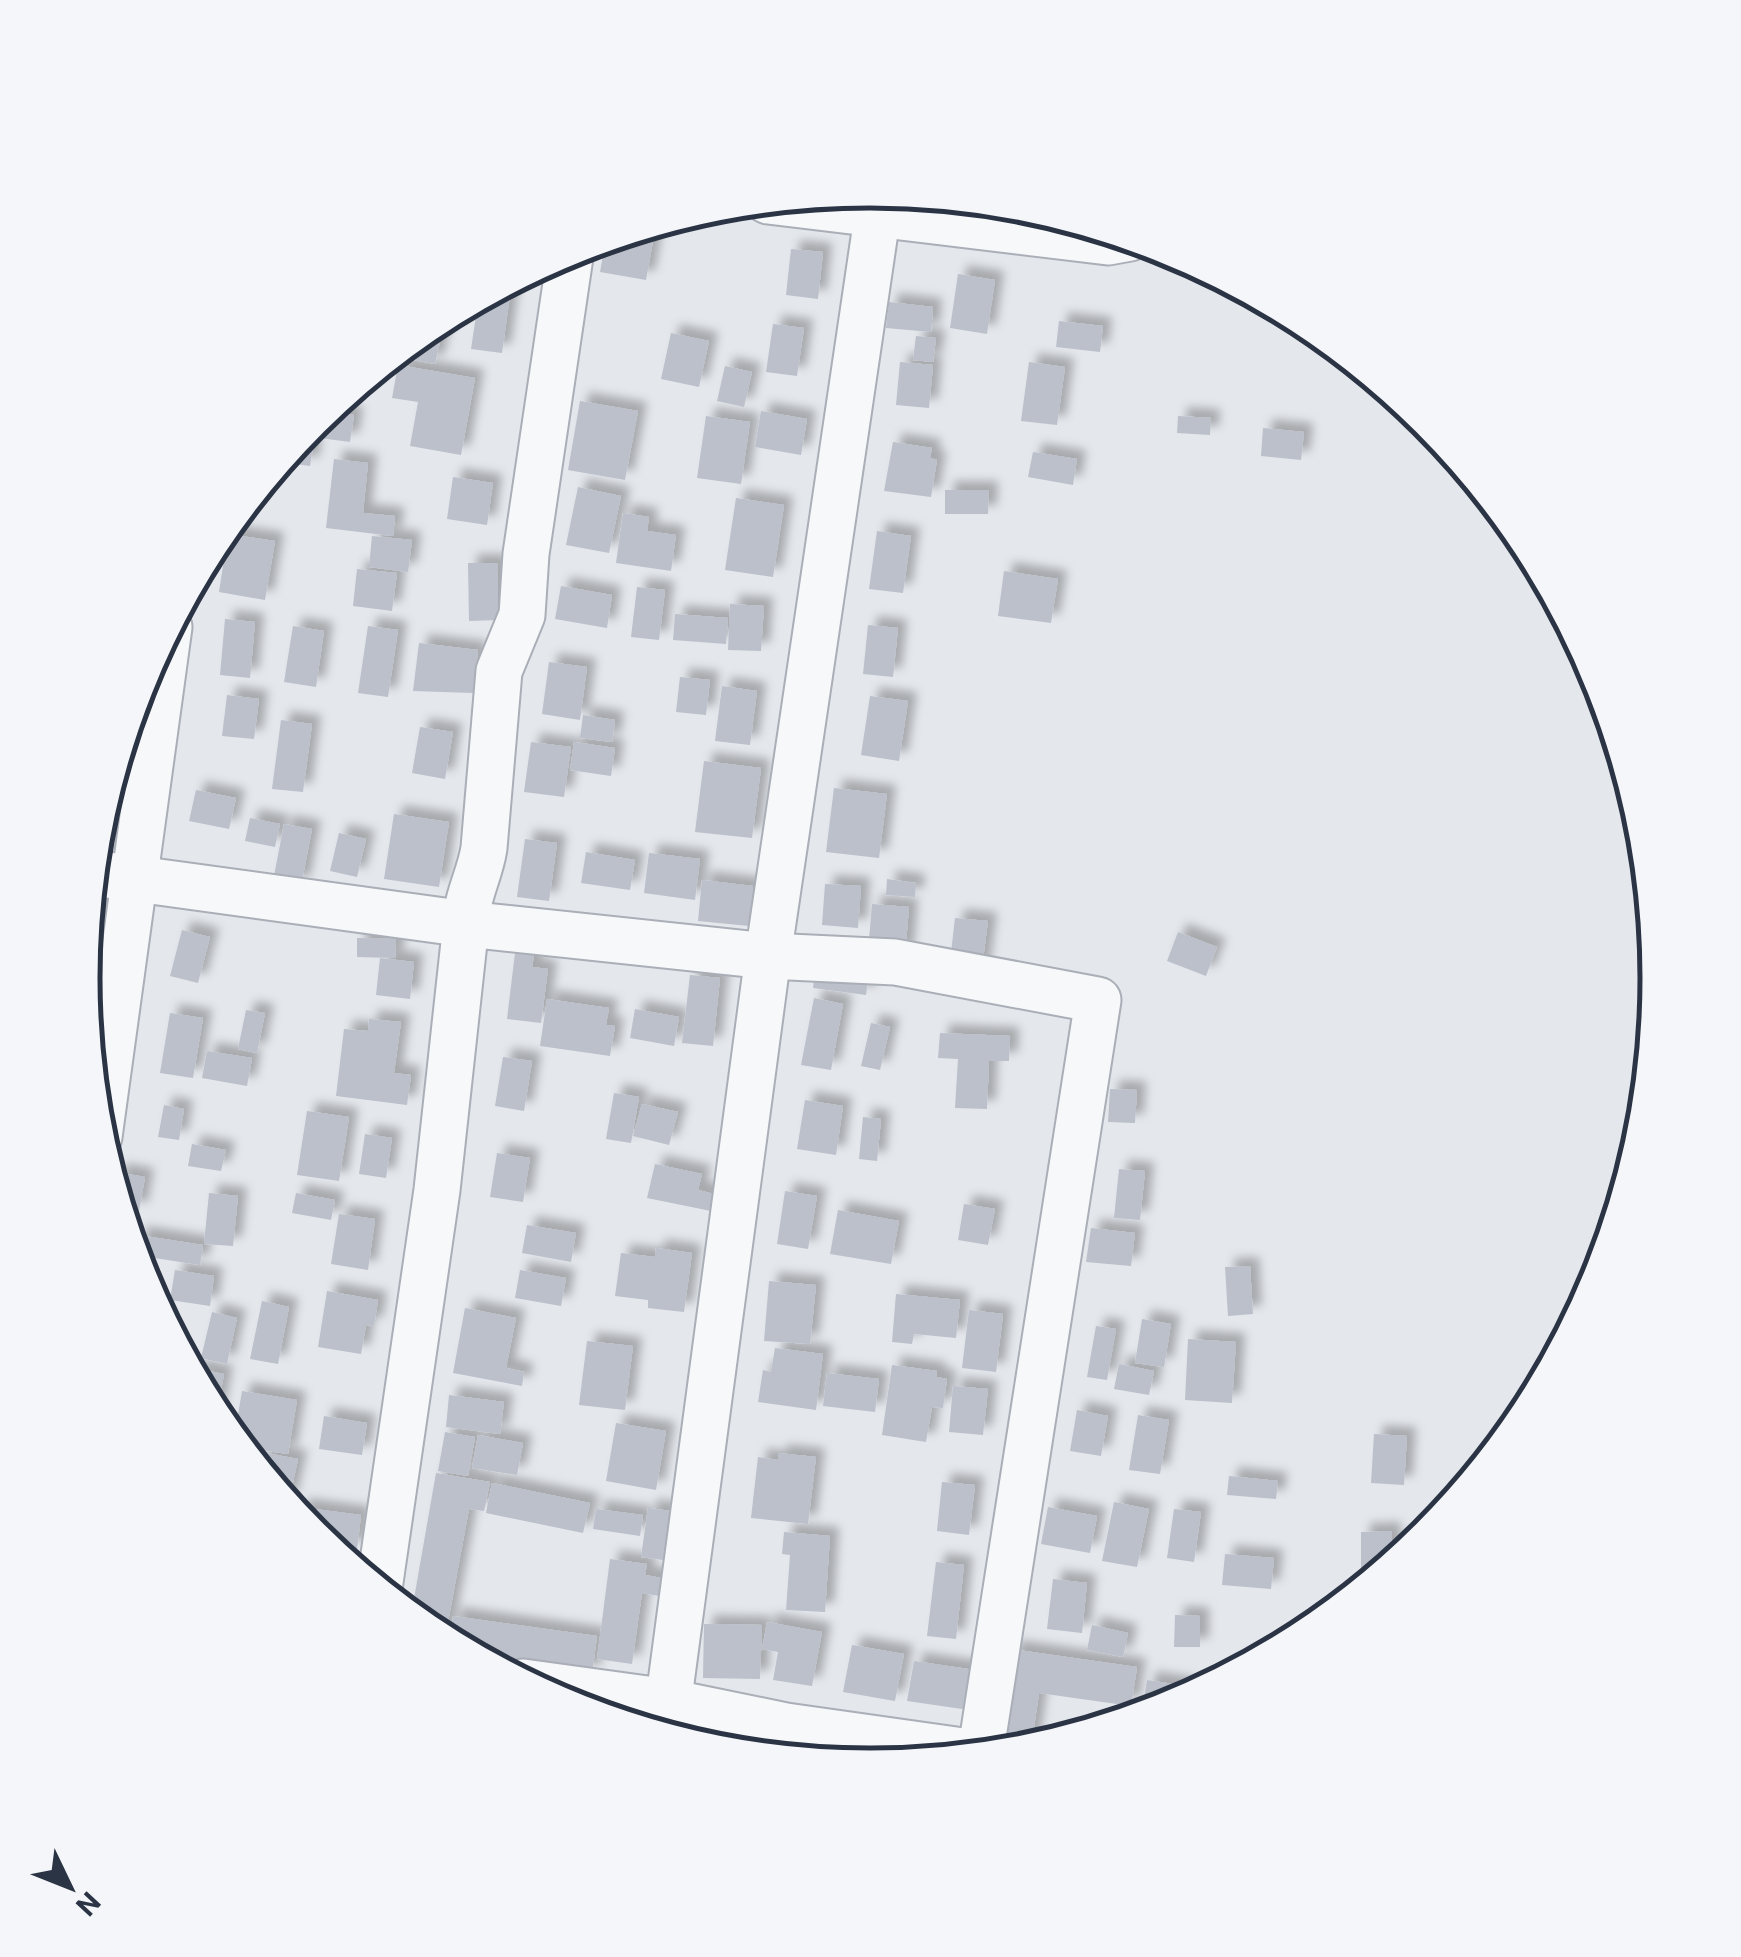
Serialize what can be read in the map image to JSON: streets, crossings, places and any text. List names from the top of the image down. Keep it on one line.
{"north":"bottom right"}
